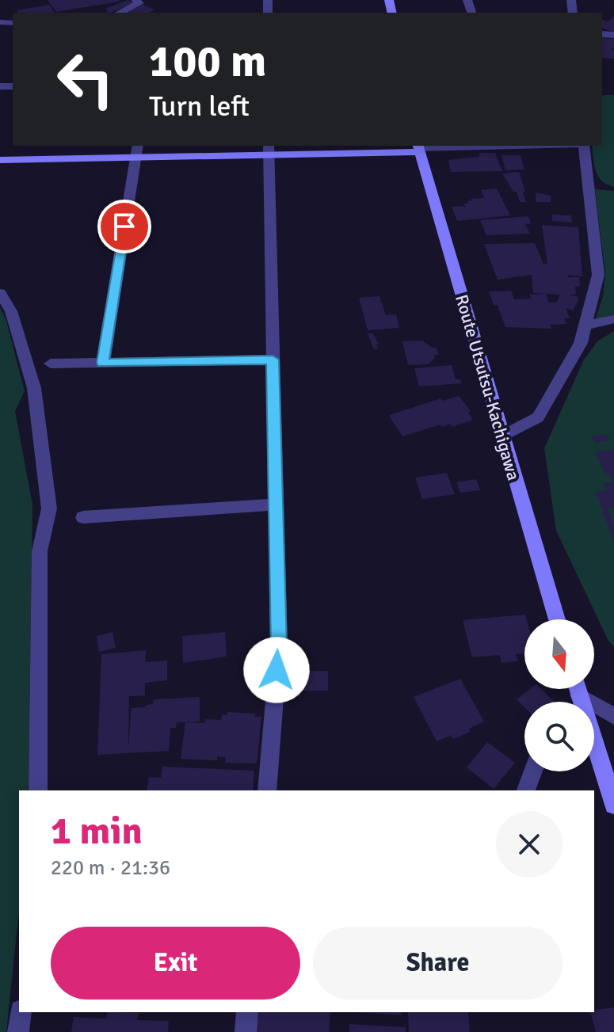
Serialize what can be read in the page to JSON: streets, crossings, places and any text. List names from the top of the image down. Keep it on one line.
{"streets":{"main road":["Route Utsutsu-Kachigawa"]},"north":"bottom","page":{"turn":["100 m","Turn left"],"heading":["1 min","220 m · 21:36"],"buttons":["Exit","Share"]}}
